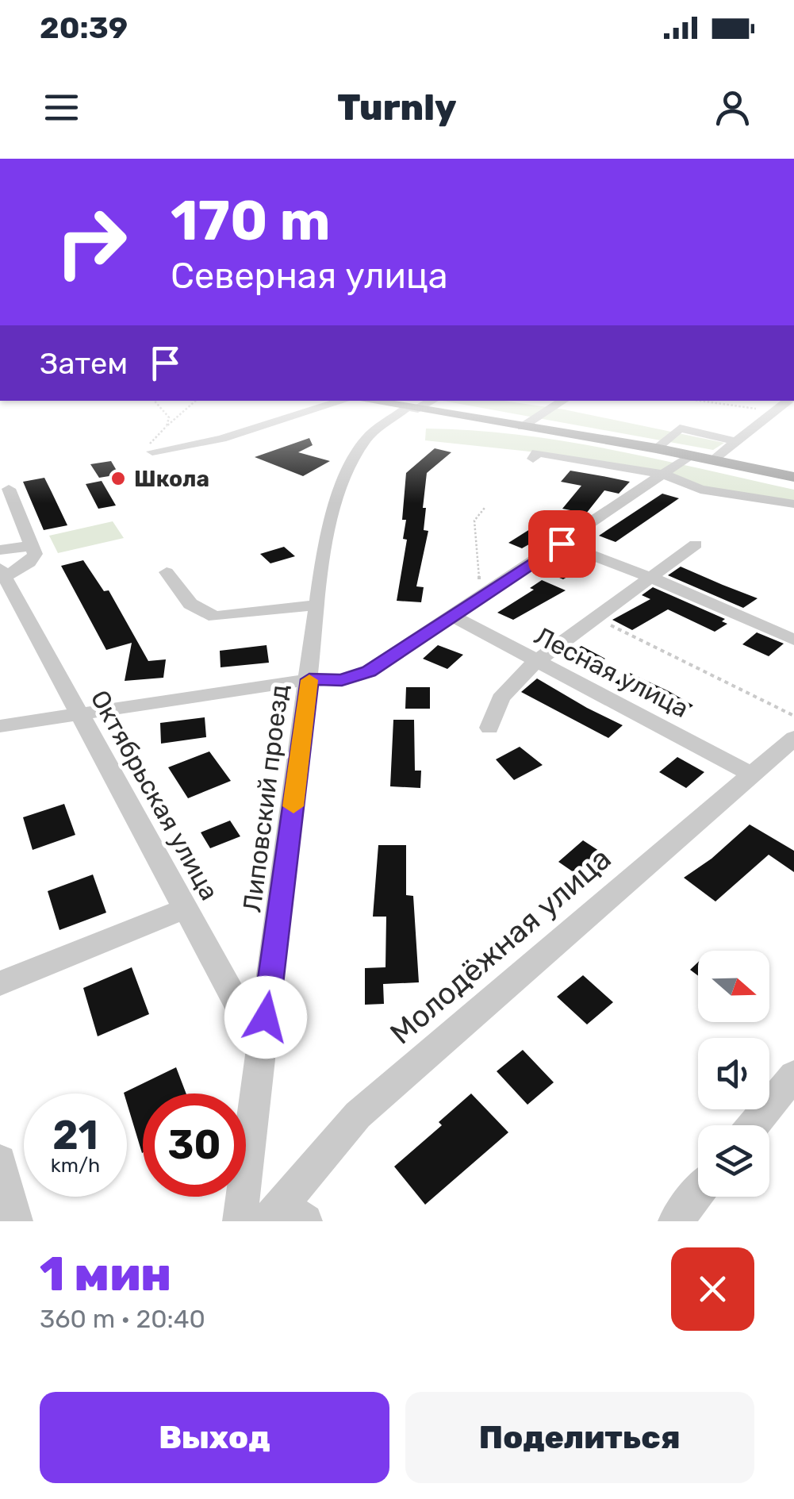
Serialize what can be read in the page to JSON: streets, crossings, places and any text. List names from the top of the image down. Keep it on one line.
{"streets":{"street":["Лесная улица","Октябрьская улица","Липовский проезд","Молодёжная улица"]},"crossings":[["Лесная улица","Молодёжная улица"],["Октябрьская улица","Липовский проезд"]],"places":["Школа"],"north":"right","page":{"status":"20:39","header":"Turnly","turn":["170 m","Северная улица"],"then":"Затем","speed":"21 km/h","limit":"30","heading":["1 мин","360 m · 20:40"],"buttons":["Выход","Поделиться"]}}
